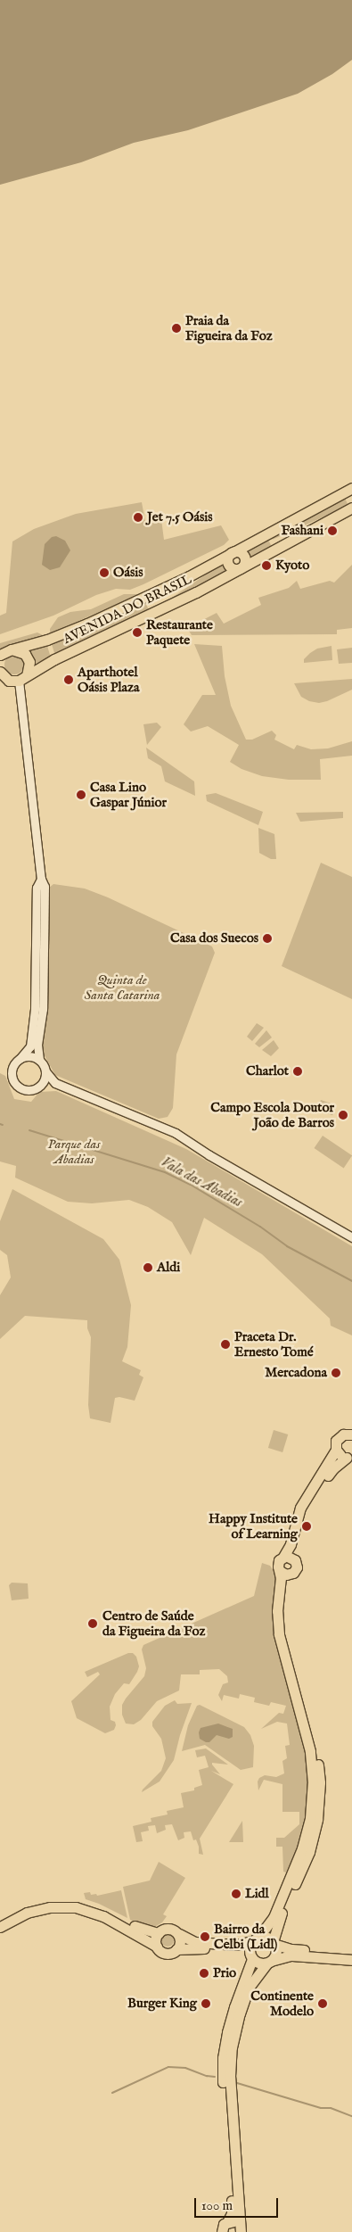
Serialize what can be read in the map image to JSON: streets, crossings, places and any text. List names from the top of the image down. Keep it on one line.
{"streets":{"main road":["AVENIDA DO BRASIL"]},"water":["Vala das Abadias"],"parks":["Quinta de Santa Catarina","Parque das Abadias"],"places":["Praia da Figueira da Foz","Jet 7.5 Oásis","Fashani","Kyoto","Oásis","Restaurante Paquete","Aparthotel Oásis Plaza","Casa Lino Gaspar Júnior","Casa dos Suecos","Charlot","Campo Escola Doutor João de Barros","Aldi","Praceta Dr. Ernesto Tomé","Mercadona","Happy Institute of Learning","Centro de Saúde da Figueira da Foz","Lidl","Bairro da Celbi (Lidl)","Prio","Burger King","Continente Modelo"],"scale_bar":"100 m"}
